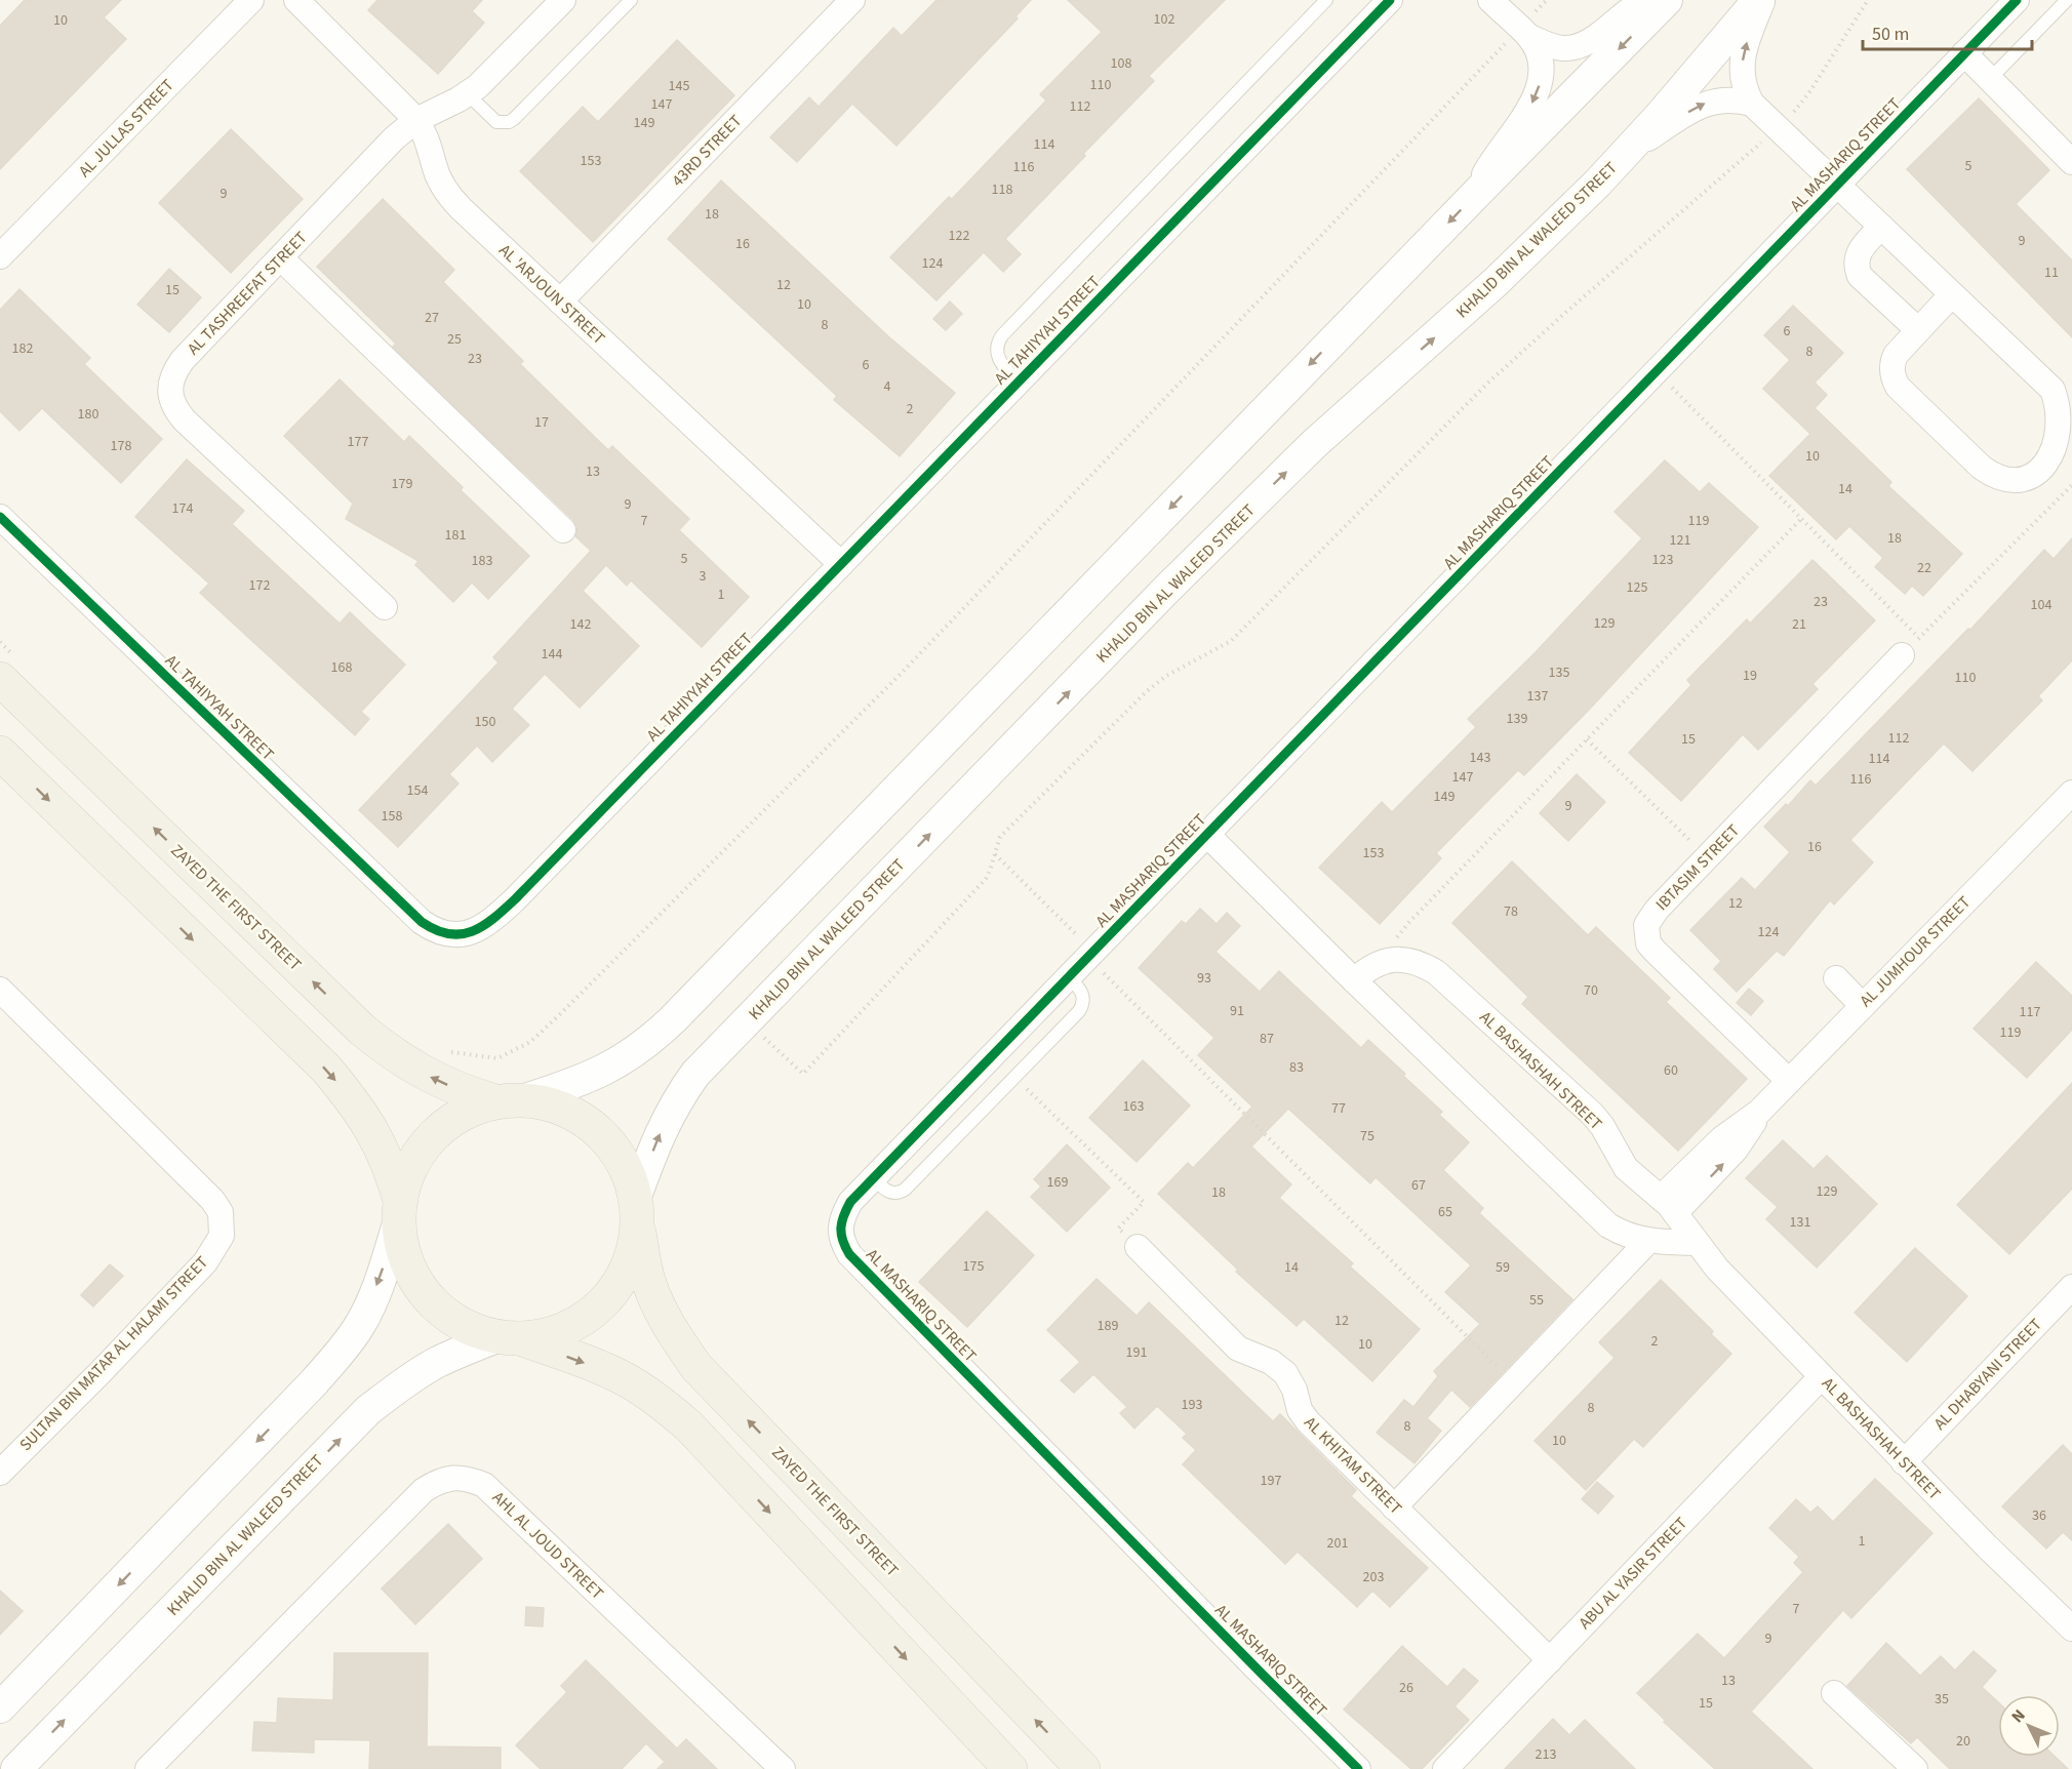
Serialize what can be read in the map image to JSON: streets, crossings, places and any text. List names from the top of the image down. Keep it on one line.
{"streets":{"main road":["ZAYED THE FIRST STREET"],"street":["AL JULLAS STREET","43RD STREET","AL MASHARIQ STREET","KHALID BIN AL WALEED STREET","AL TASHREEFAT STREET","AL 'ARJOUN STREET","AL TAHIYYAH STREET","IBTASIM STREET","AL JUMHOUR STREET","AL BASHASHAH STREET","SULTAN BIN MATAR AL HALAMI STREET","AL DHABYANI STREET","AL KHITAM STREET","AHL AL JOUD STREET","ABU AL YASIR STREET"]},"crossings":[["43RD STREET","AL 'ARJOUN STREET"],["KHALID BIN AL WALEED STREET","ZAYED THE FIRST STREET"],["AL TASHREEFAT STREET","AL 'ARJOUN STREET"],["AL 'ARJOUN STREET","AL TAHIYYAH STREET"],["IBTASIM STREET","AL JUMHOUR STREET"],["AL JUMHOUR STREET","AL BASHASHAH STREET"],["AL BASHASHAH STREET","AL DHABYANI STREET"],["AL BASHASHAH STREET","ABU AL YASIR STREET"],["AL KHITAM STREET","ABU AL YASIR STREET"]],"house_numbers":["102","10","108","110","145","147","112","149","114","153","5","116","118","9","18","122","9","16","124","11","12","15","10","27","8","6","25","182","8","23","6","4","2","180","17","177","178","10","13","179","14","9","174","7","119","181","18","121","5","123","183","22","3","172","125","1","23","104","129","142","21","144","168","135","19","110","137","139","150","112","15","143","114","147","116","154","149","9","158","16","153","12","78","124","93","70","91","117","119","87","83","60","163","77","75","169","67","129","18","65","131","175","14","59","55","12","189","2","10","191","193","8","8","10","197","36","1","201","203","7","9","13","26","35","15","20","213"],"scale_bar":"50 m","north":"top left"}
